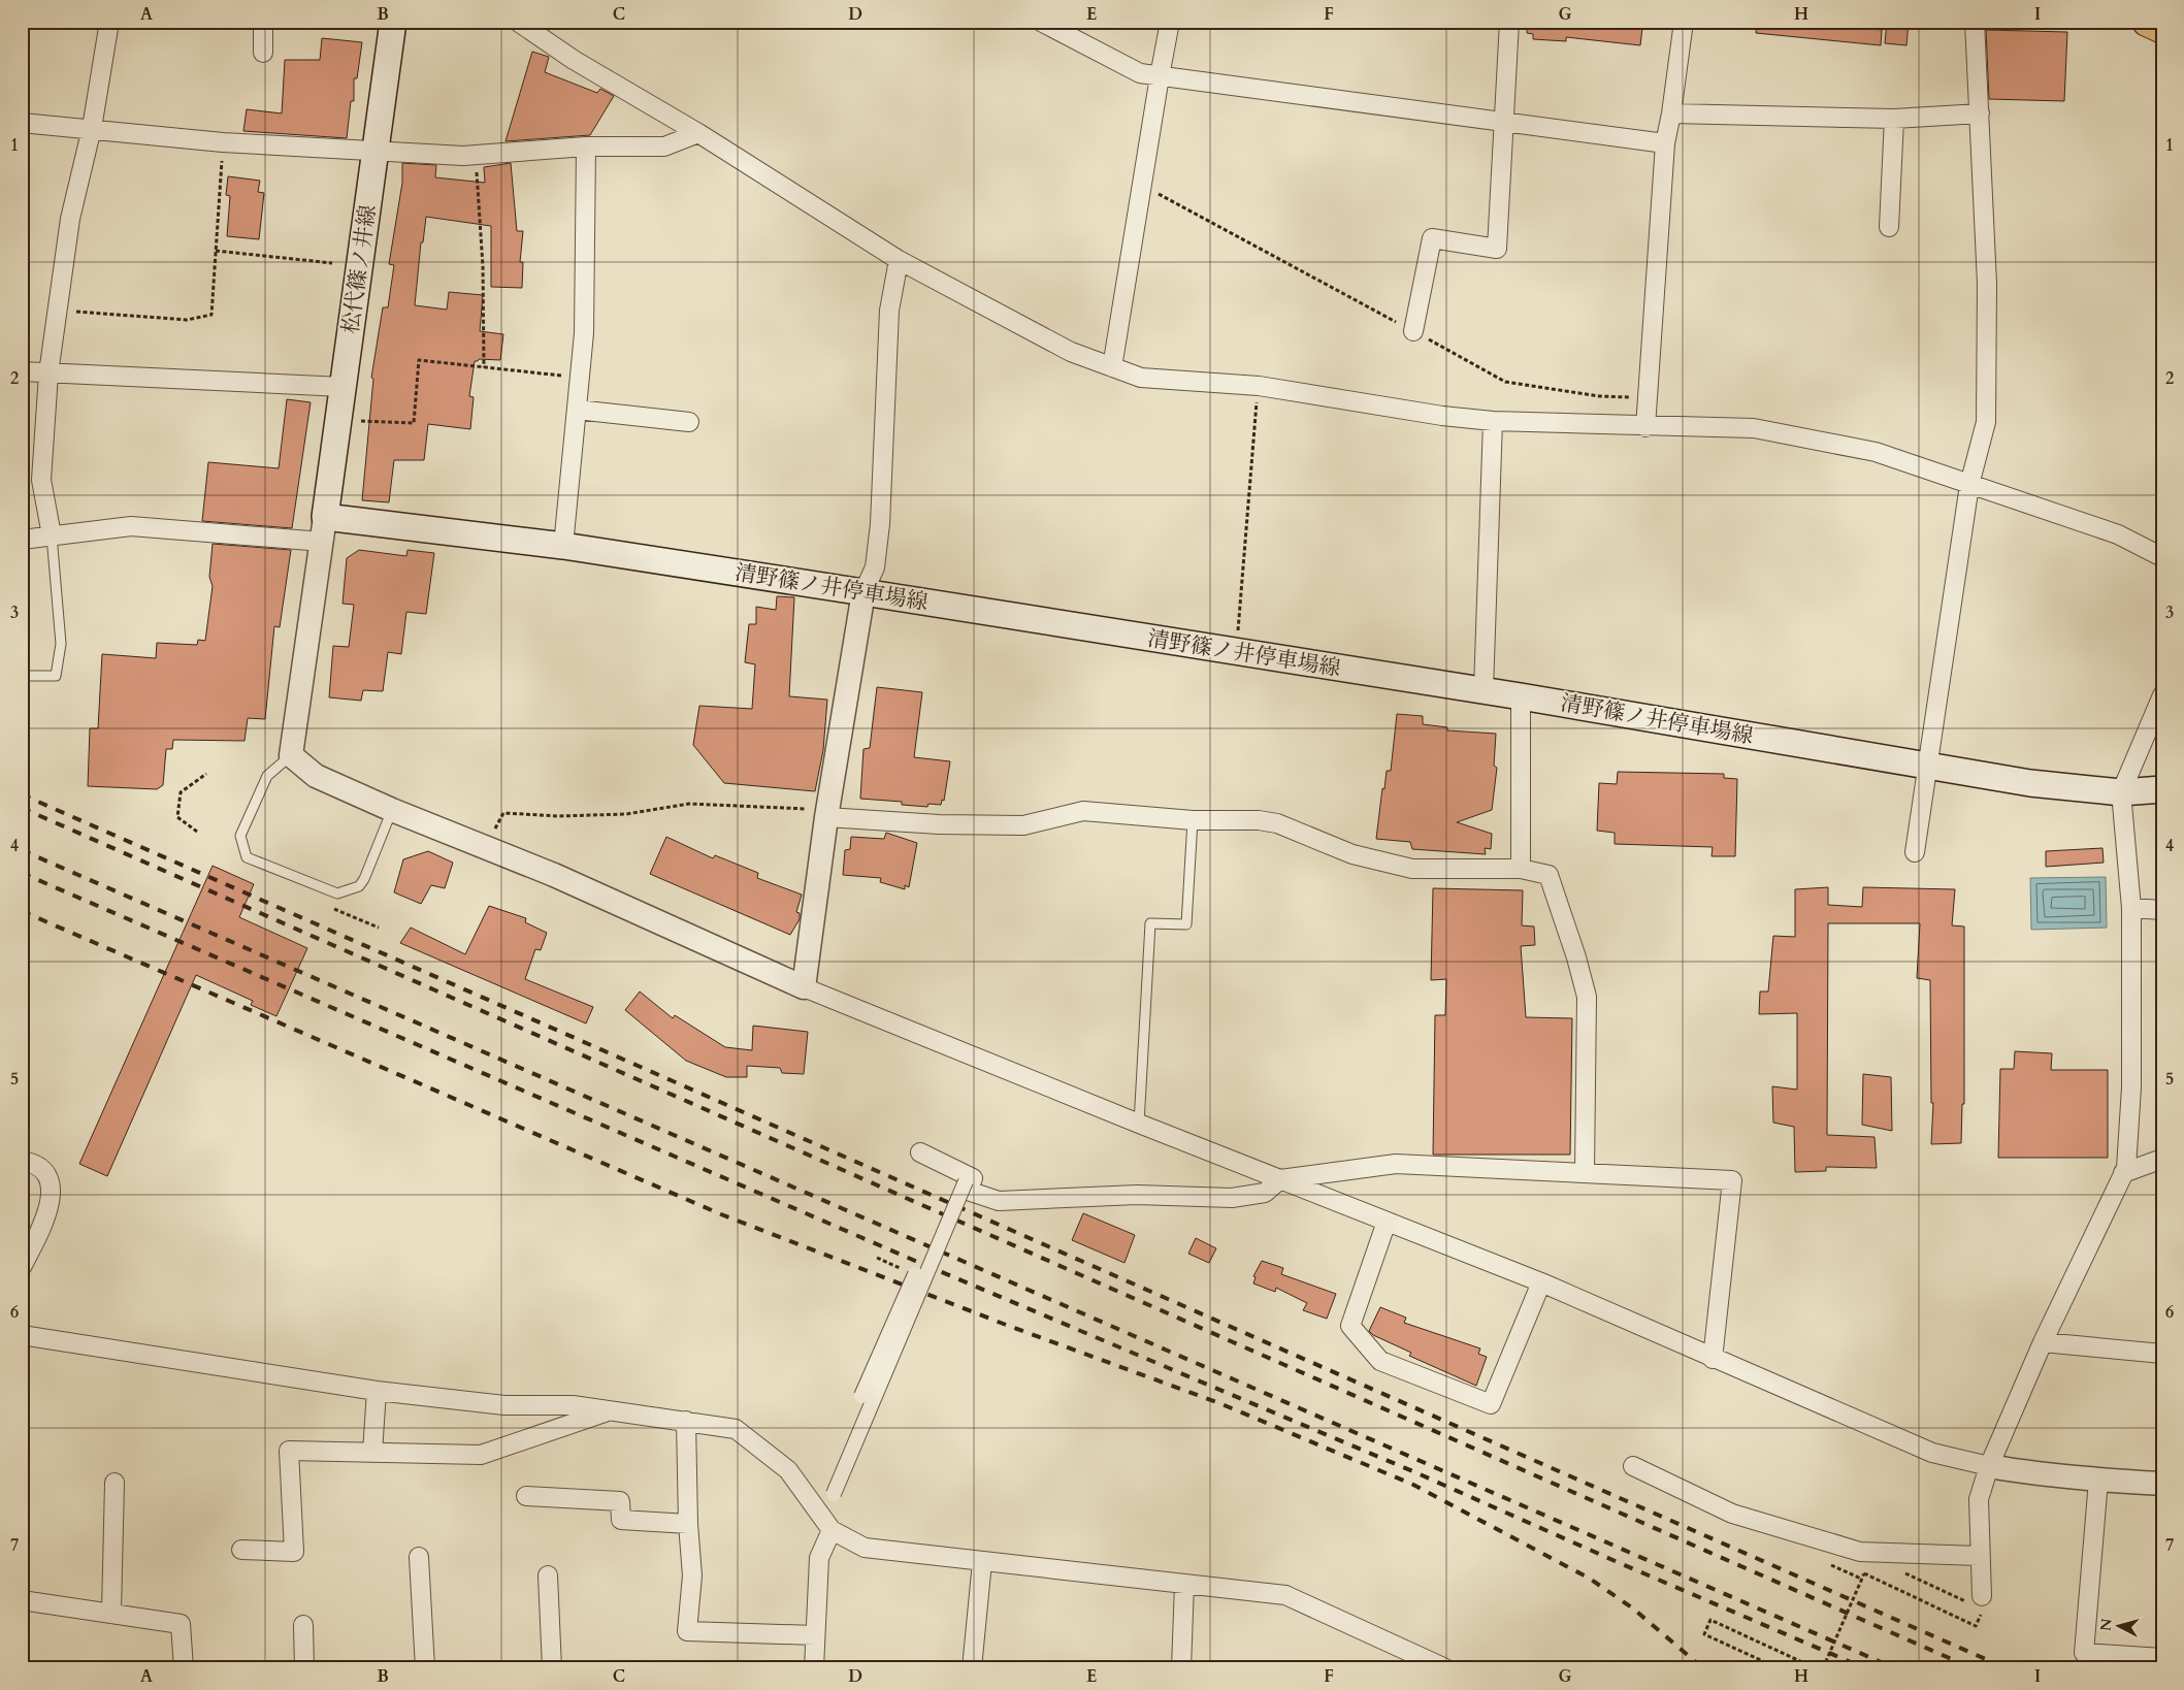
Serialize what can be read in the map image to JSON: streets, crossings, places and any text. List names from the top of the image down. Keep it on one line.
{"streets":{"main road":["松代篠ノ井線","清野篠ノ井停車場線"]},"crossings":[["松代篠ノ井線","清野篠ノ井停車場線"]],"north":"left","grid":{"columns":["A","B","C","D","E","F","G","H","I"],"rows":["1","2","3","4","5","6","7"]}}
